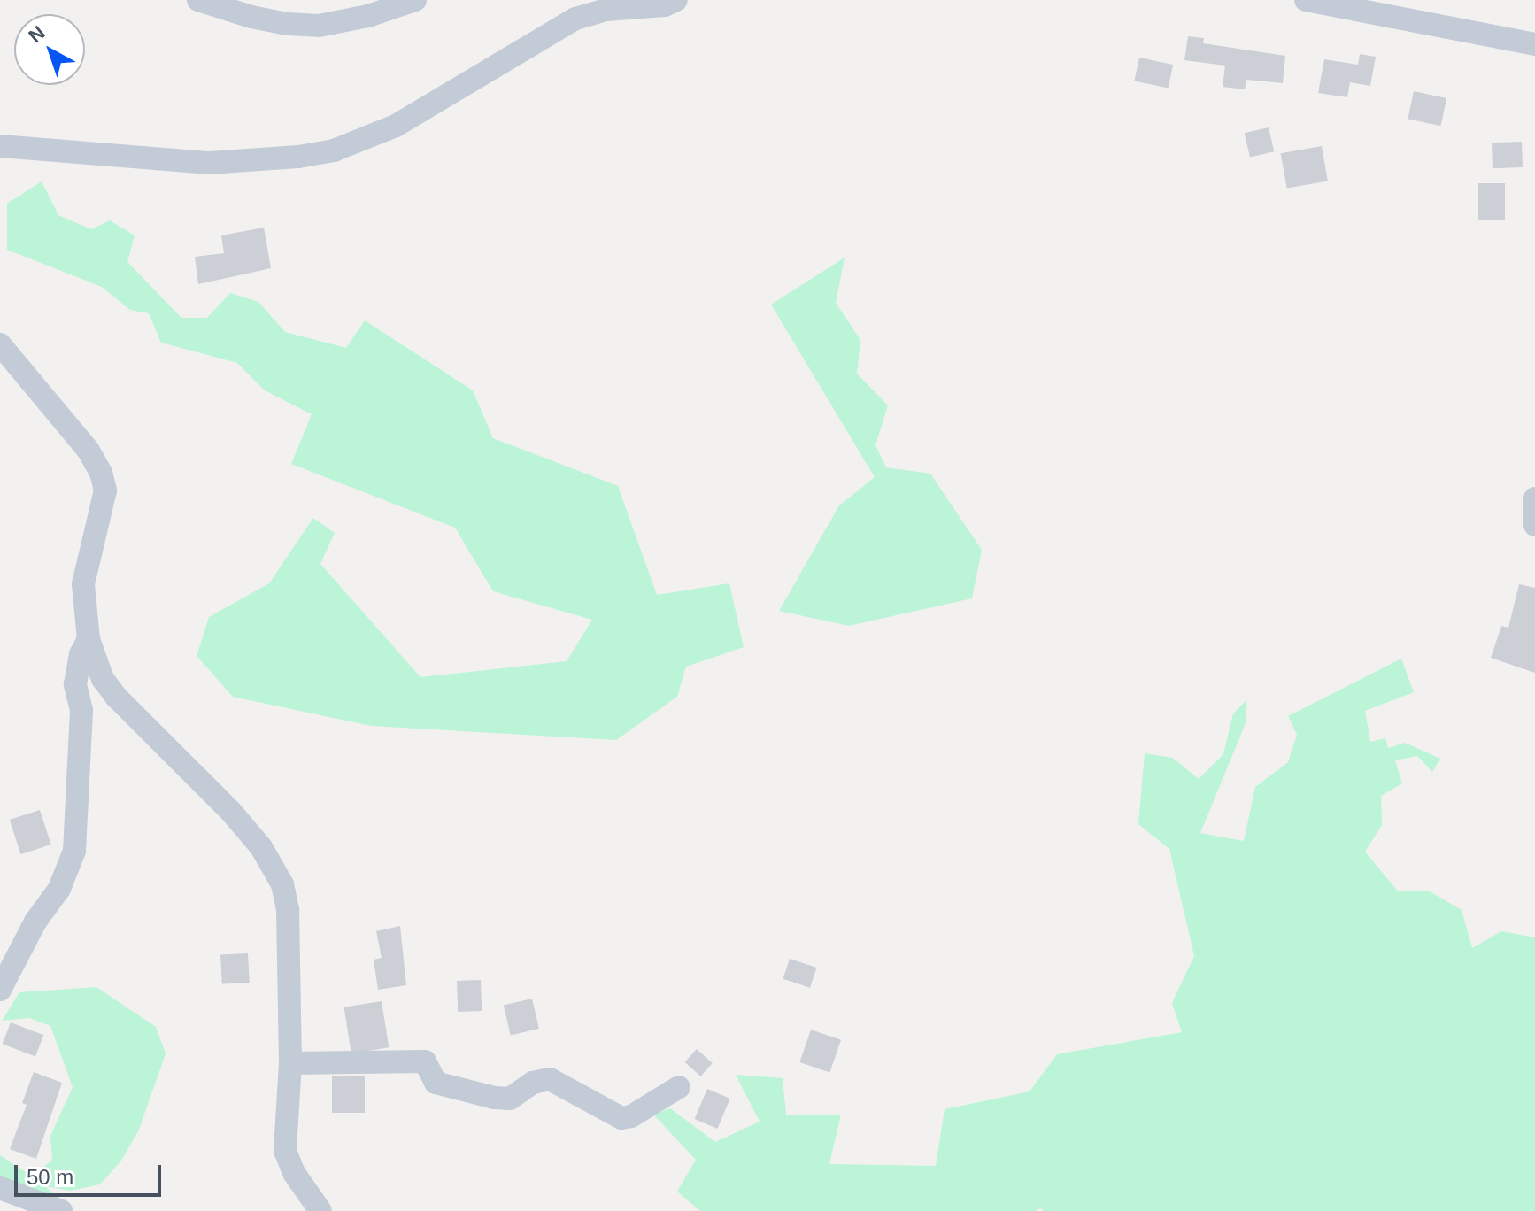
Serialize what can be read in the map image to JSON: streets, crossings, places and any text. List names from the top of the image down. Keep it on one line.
{"scale_bar":"50 m","north":"top left"}
